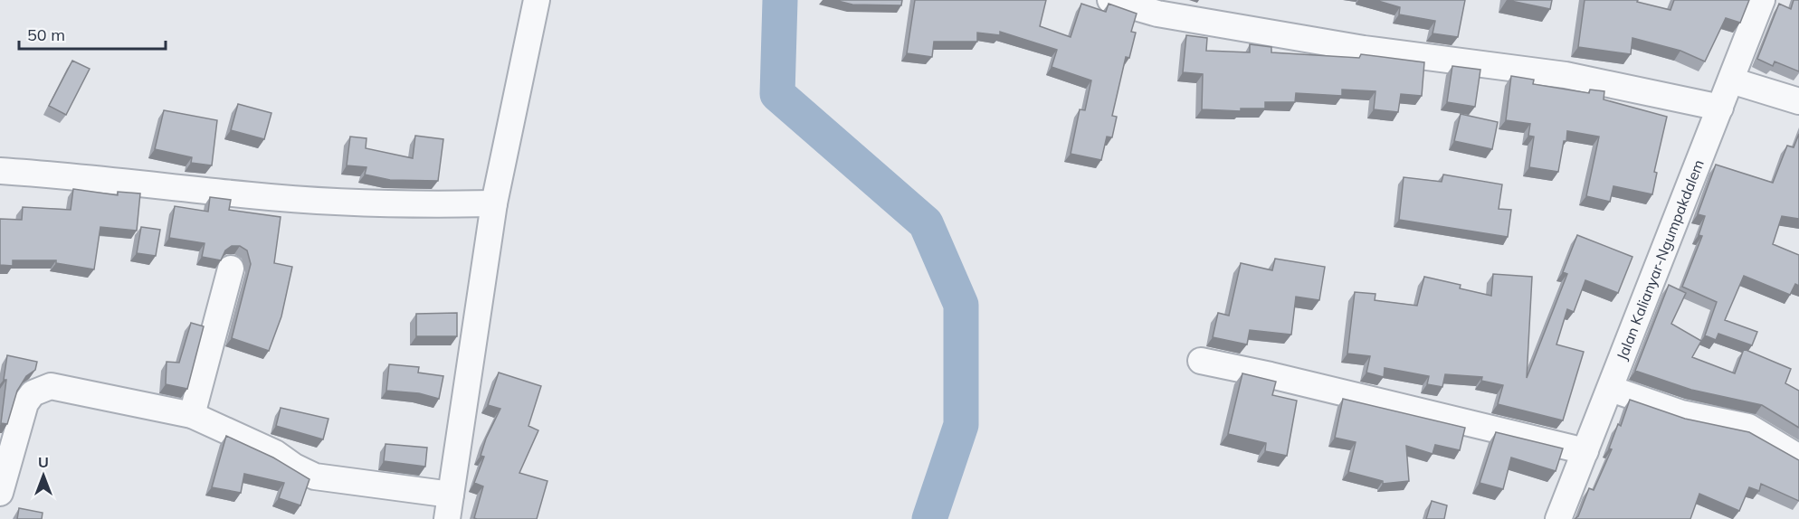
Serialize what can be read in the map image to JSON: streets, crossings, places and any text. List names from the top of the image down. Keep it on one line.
{"streets":{"street":["Jalan Kalianyar-Ngumpakdalem"]},"scale_bar":"50 m","north":"top"}
